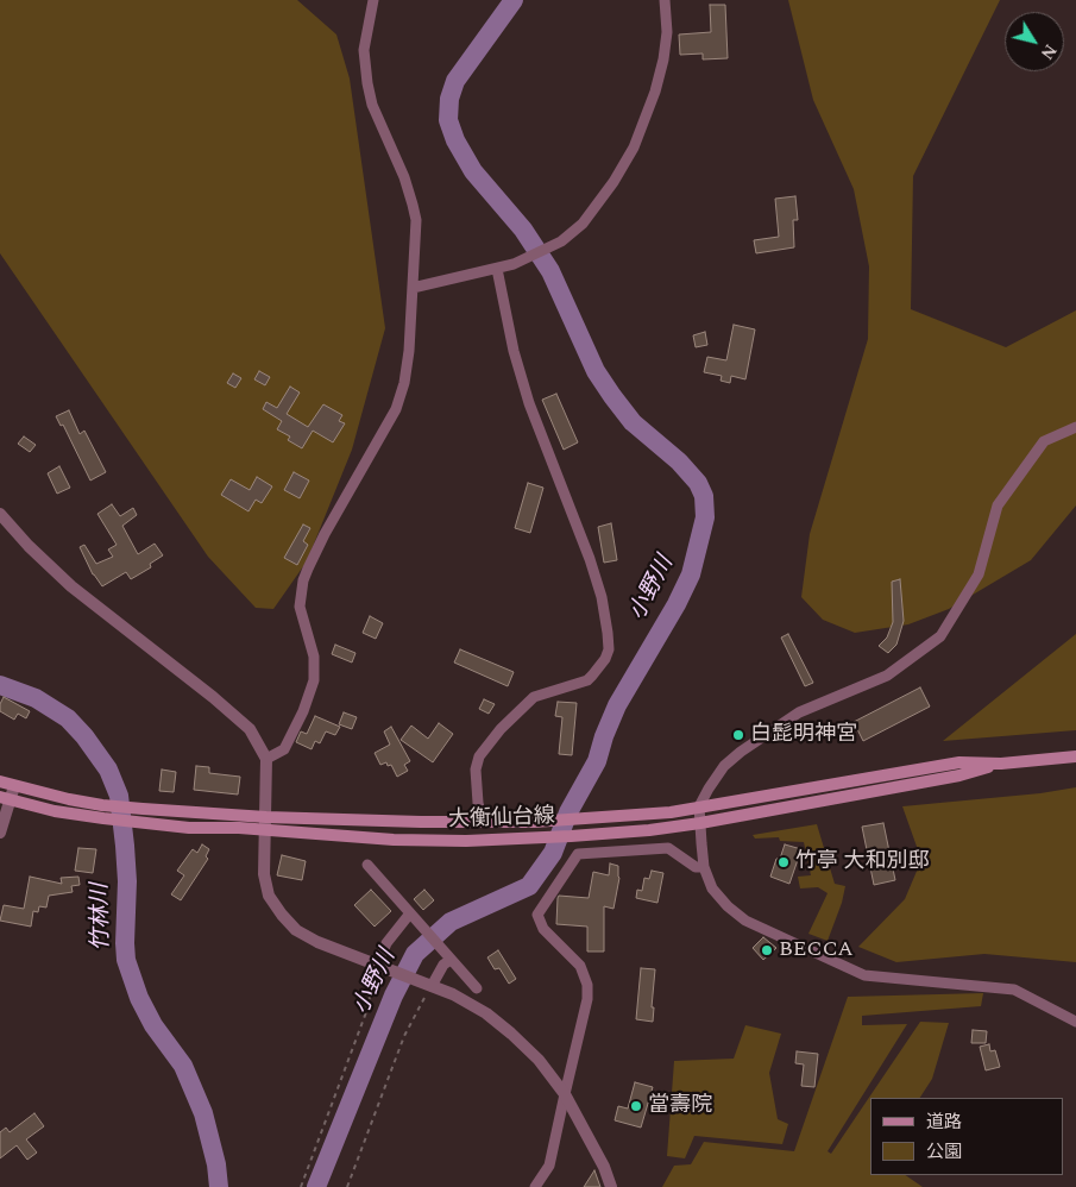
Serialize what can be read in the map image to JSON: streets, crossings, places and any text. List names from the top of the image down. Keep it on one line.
{"streets":{"main road":["大衡仙台線"]},"water":["小野川","竹林川"],"places":["白髭明神宮","竹亭 大和別邸","BECCA","當壽院"],"legend":["道路","公園"],"north":"bottom right"}
